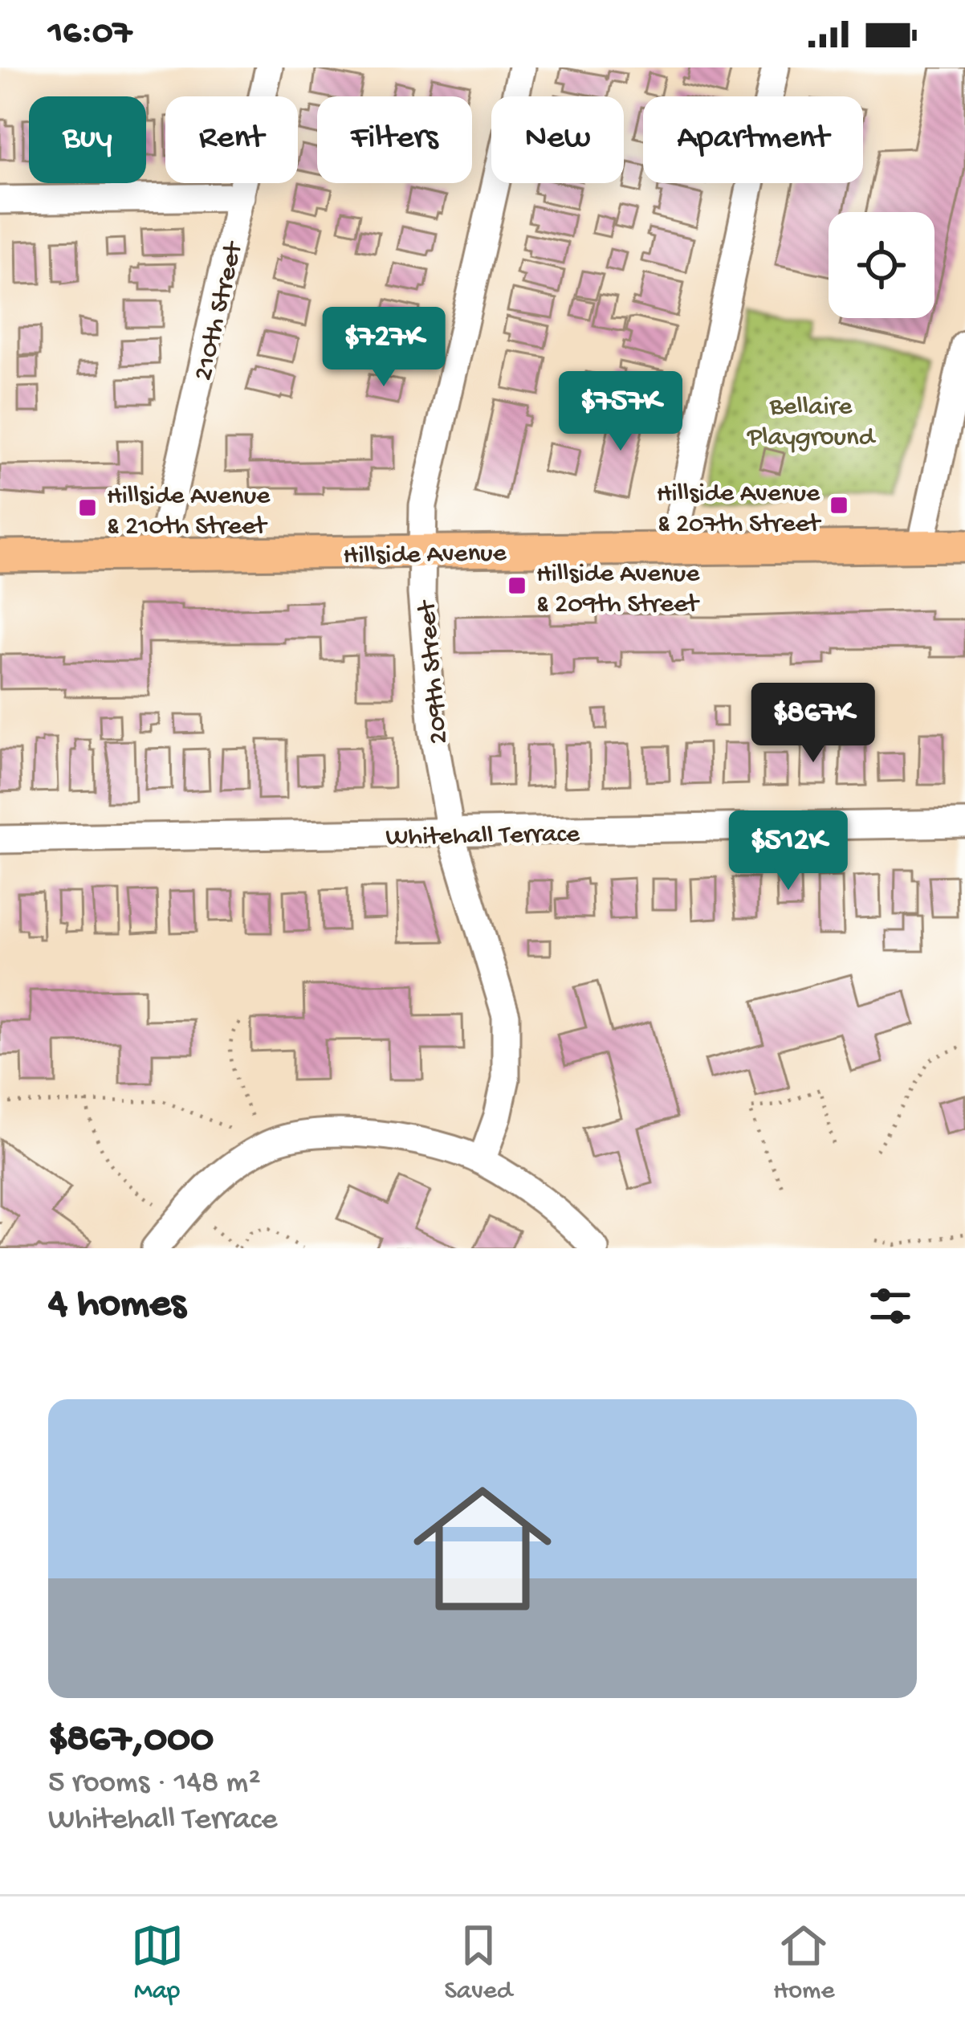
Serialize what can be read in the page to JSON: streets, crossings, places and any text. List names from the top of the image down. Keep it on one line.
{"streets":{"main road":["Hillside Avenue"],"street":["210th Street","209th Street","Whitehall Terrace"]},"crossings":[["210th Street","Hillside Avenue"],["Hillside Avenue","209th Street"],["209th Street","Whitehall Terrace"]],"parks":["Bellaire Playground"],"places":{"transit":["Hillside Avenue & 207th Street","Hillside Avenue & 210th Street","Hillside Avenue & 209th Street"]},"page":{"status":"16:07","chip":["Buy","Rent","Filters","New","Apartment"],"price":["$727K","$757K","$867K","$512K"],"heading":"4 homes","list":[{"name":"$867,000","note":"5 rooms · 148 m² · Whitehall Terrace"}],"tabs":["Map","Saved","Home"]}}
